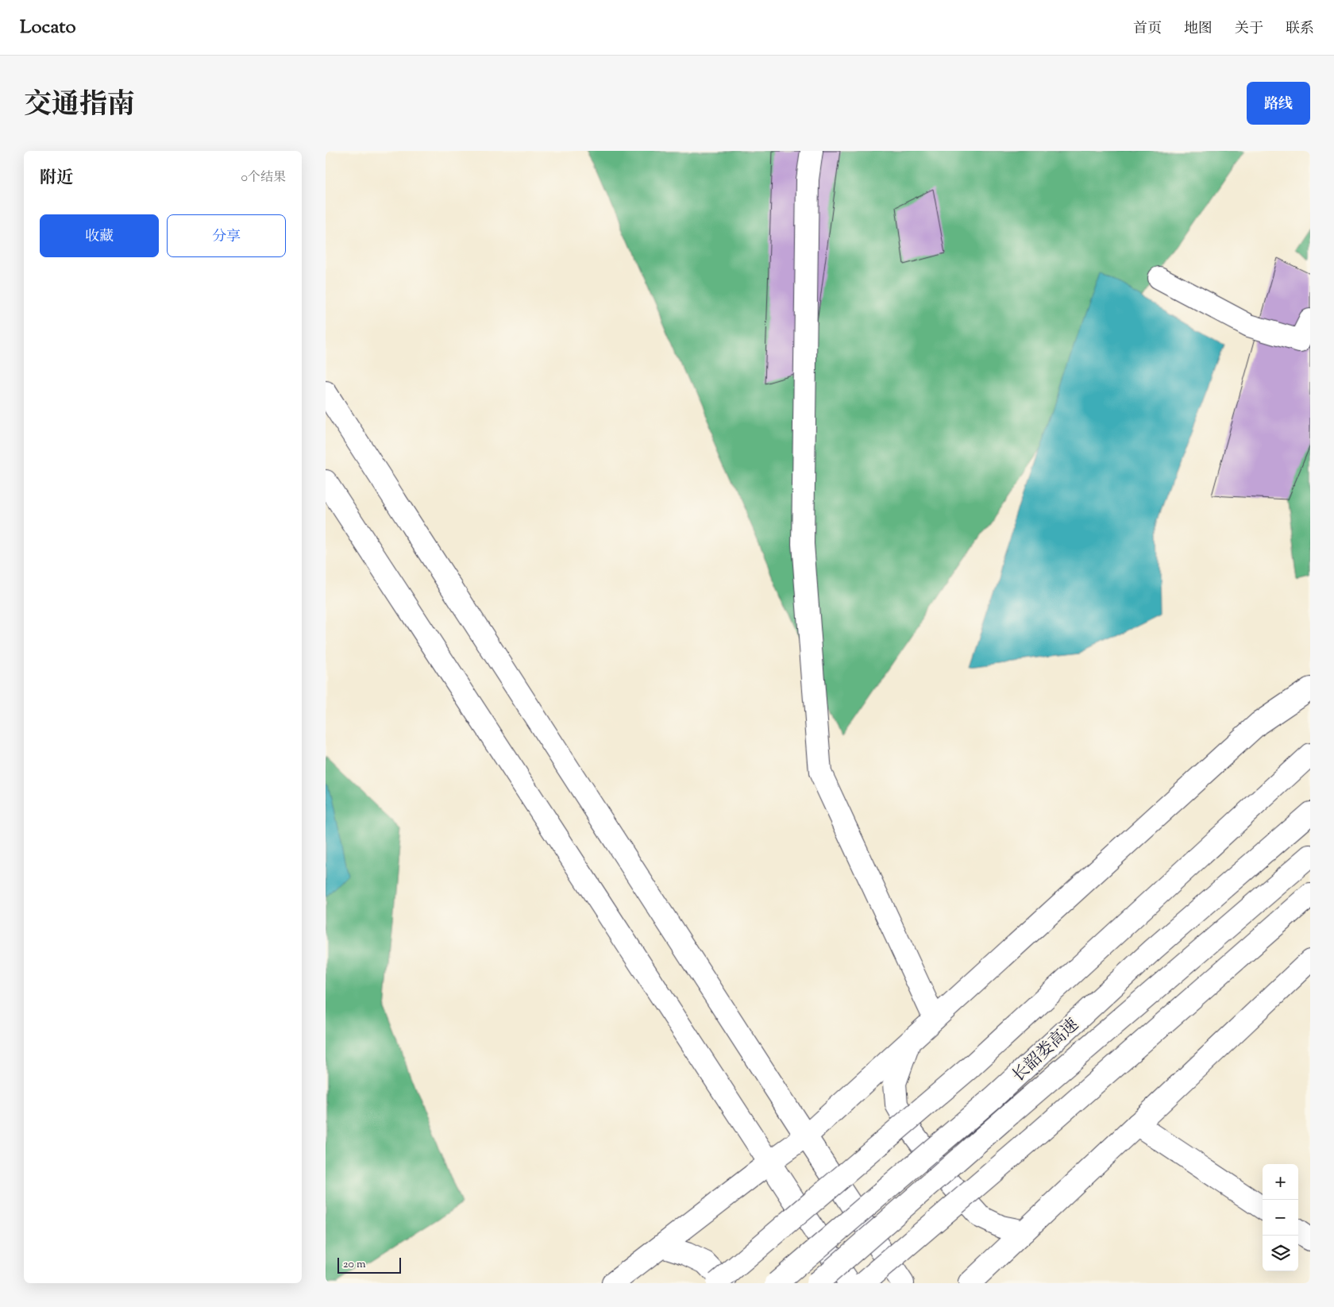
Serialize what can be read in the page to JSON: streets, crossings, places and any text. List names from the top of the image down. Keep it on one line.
{"streets":{"main road":["长韶娄高速"]},"scale_bar":"20 m","page":{"header":"Locato","nav":["首页","地图","关于","联系"],"title":"交通指南","buttons":["路线",["收藏","分享"]],"heading":["附近","0个结果"],"map_buttons":["+","−"],"scale":"20 m"}}
